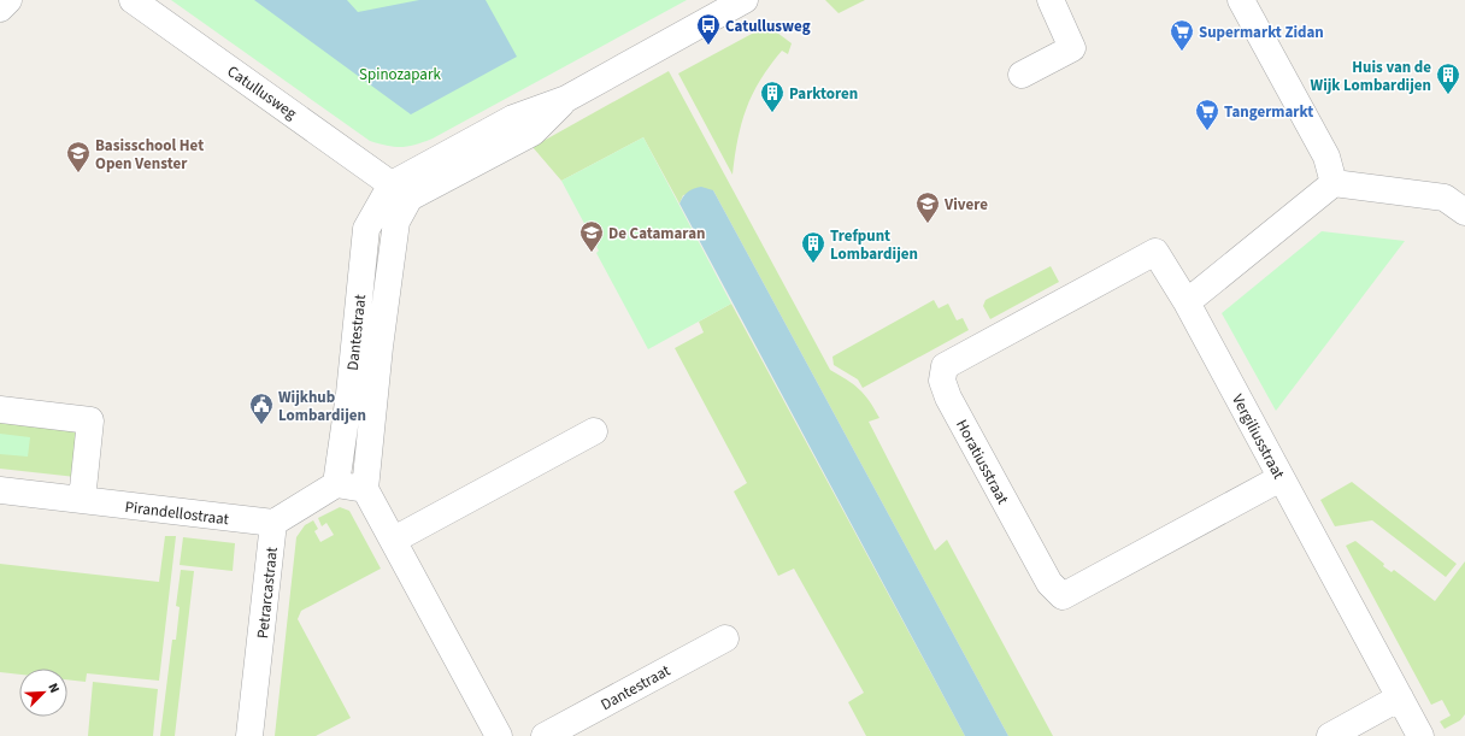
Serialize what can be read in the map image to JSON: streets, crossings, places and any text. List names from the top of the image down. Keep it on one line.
{"streets":{"street":["Catullusweg","Dantestraat","Vergiliusstraat","Horatiusstraat","Pirandellostraat","Petrarcastraat"]},"crossings":[["Catullusweg","Dantestraat"],["Vergiliusstraat","Horatiusstraat"],["Pirandellostraat","Petrarcastraat"]],"parks":["Spinozapark"],"places":{"bus stop":["Catullusweg"],"supermarket":["Supermarkt Zidan","Tangermarkt"],"building":["Huis van de Wijk Lombardijen","Parktoren","Trefpunt Lombardijen"],"school or university":["Basisschool Het Open Venster","Vivere","De Catamaran"],"public building":["Wijkhub Lombardijen"]},"north":"top right"}
